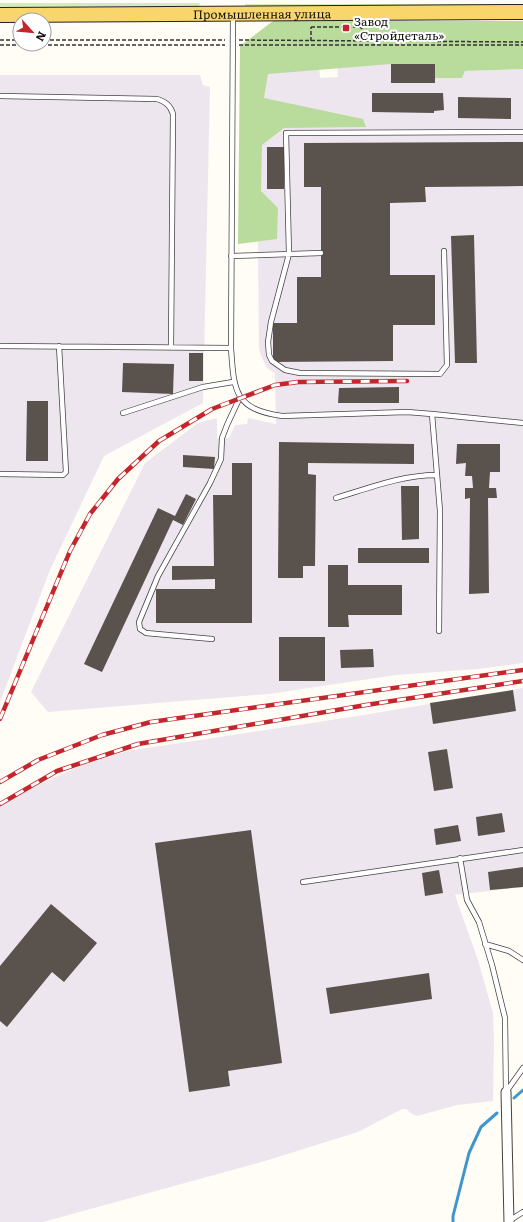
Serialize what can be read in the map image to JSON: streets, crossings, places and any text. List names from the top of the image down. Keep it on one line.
{"streets":{"main road":["Промышленная улица"]},"places":{"transit":["Завод «Стройдеталь»"]},"north":"bottom right"}
